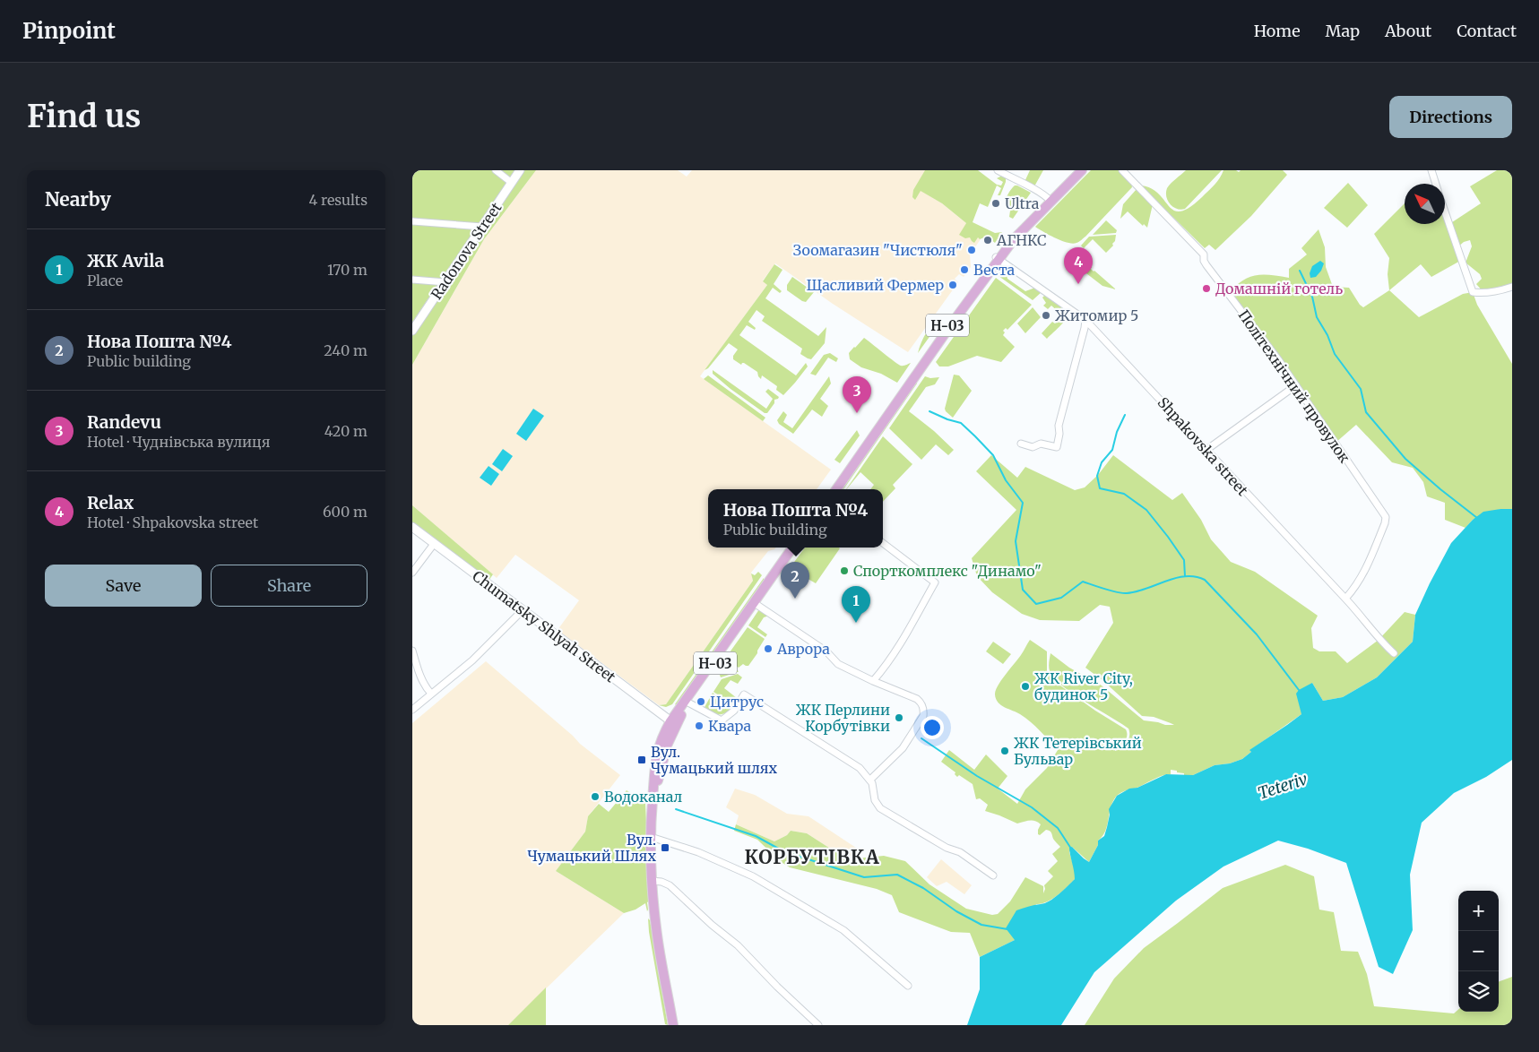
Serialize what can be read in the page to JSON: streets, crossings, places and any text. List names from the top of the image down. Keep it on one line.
{"streets":{"main road":["Н-03"],"street":["Radonova Street","Політехнічний провулок","Shpakovska street","Chumatsky Shlyah Street"]},"crossings":[["Н-03","Shpakovska street"],["Н-03","Chumatsky Shlyah Street"],["Політехнічний провулок","Shpakovska street"]],"districts":["КОРБУТІВКА"],"water":["Teteriv"],"places":{"other":["Ultra","АГНКС","Зоомагазин \"Чистюля\"","Веста","Щасливий Фермер","Домашній готель","Житомир 5","Спорткомплекс \"Динамо\"","Аврора","ЖК River City, будинок 5","Цитрус","ЖК Перлини Корбутівки","Квара","ЖК Тетерівський Бульвар","Водоканал"],"transit":["Вул. Чумацький шлях","Вул. Чумацький Шлях"]},"north":"top left","page":{"header":"Pinpoint","nav":["Home","Map","About","Contact"],"buttons":["Directions",["Save","Share"]],"title":"Find us","heading":["Nearby","4 results"],"list":[{"mark":"1","name":"ЖК Avila","note":"Place","value":"170 m"},{"mark":"2","name":"Нова Пошта №4","note":"Public building","value":"240 m"},{"mark":"3","name":"Randevu","note":"Hotel · Чуднівська вулиця","value":"420 m"},{"mark":"4","name":"Relax","note":"Hotel · Shpakovska street","value":"600 m"}],"pins":["4","3","2","1"],"popup":["Нова Пошта №4","Public building"],"map_buttons":["+","−"]}}
